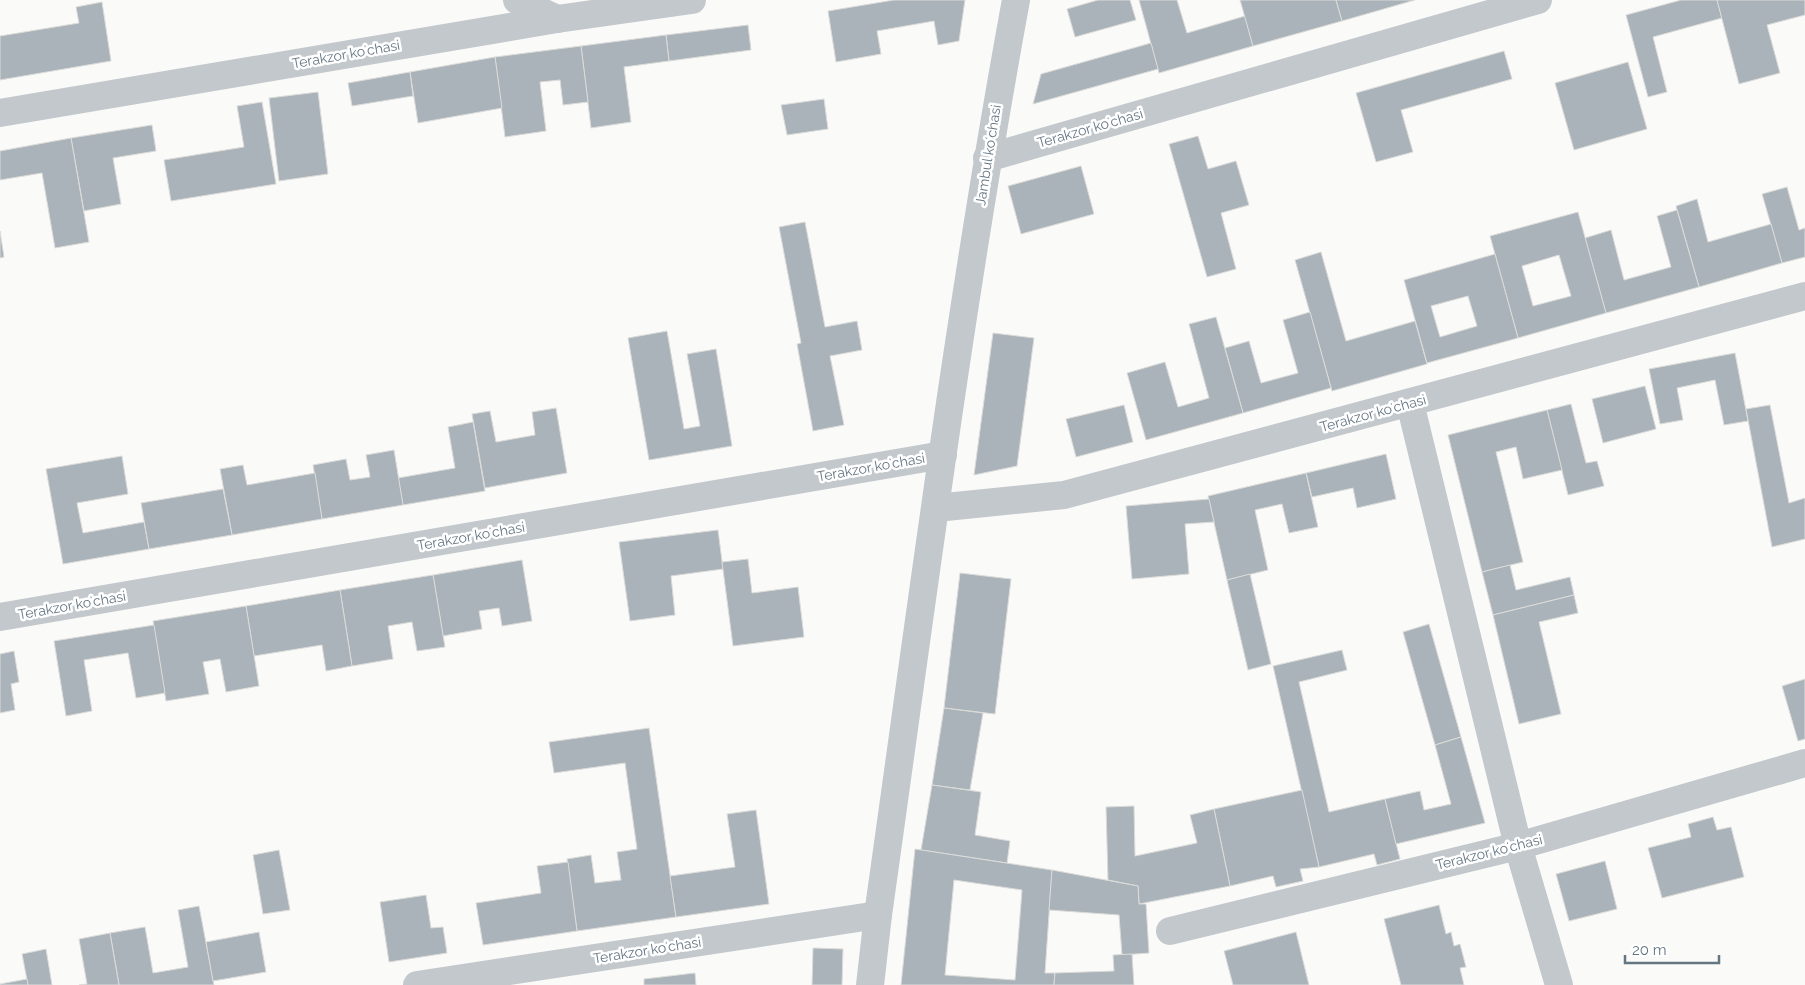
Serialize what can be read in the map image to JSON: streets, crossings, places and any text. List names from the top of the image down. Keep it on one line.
{"streets":{"street":["Terakzor koʻchasi","Jambul koʻchasi"]},"crossings":[["Terakzor koʻchasi","Jambul koʻchasi"]],"scale_bar":"20 m"}
